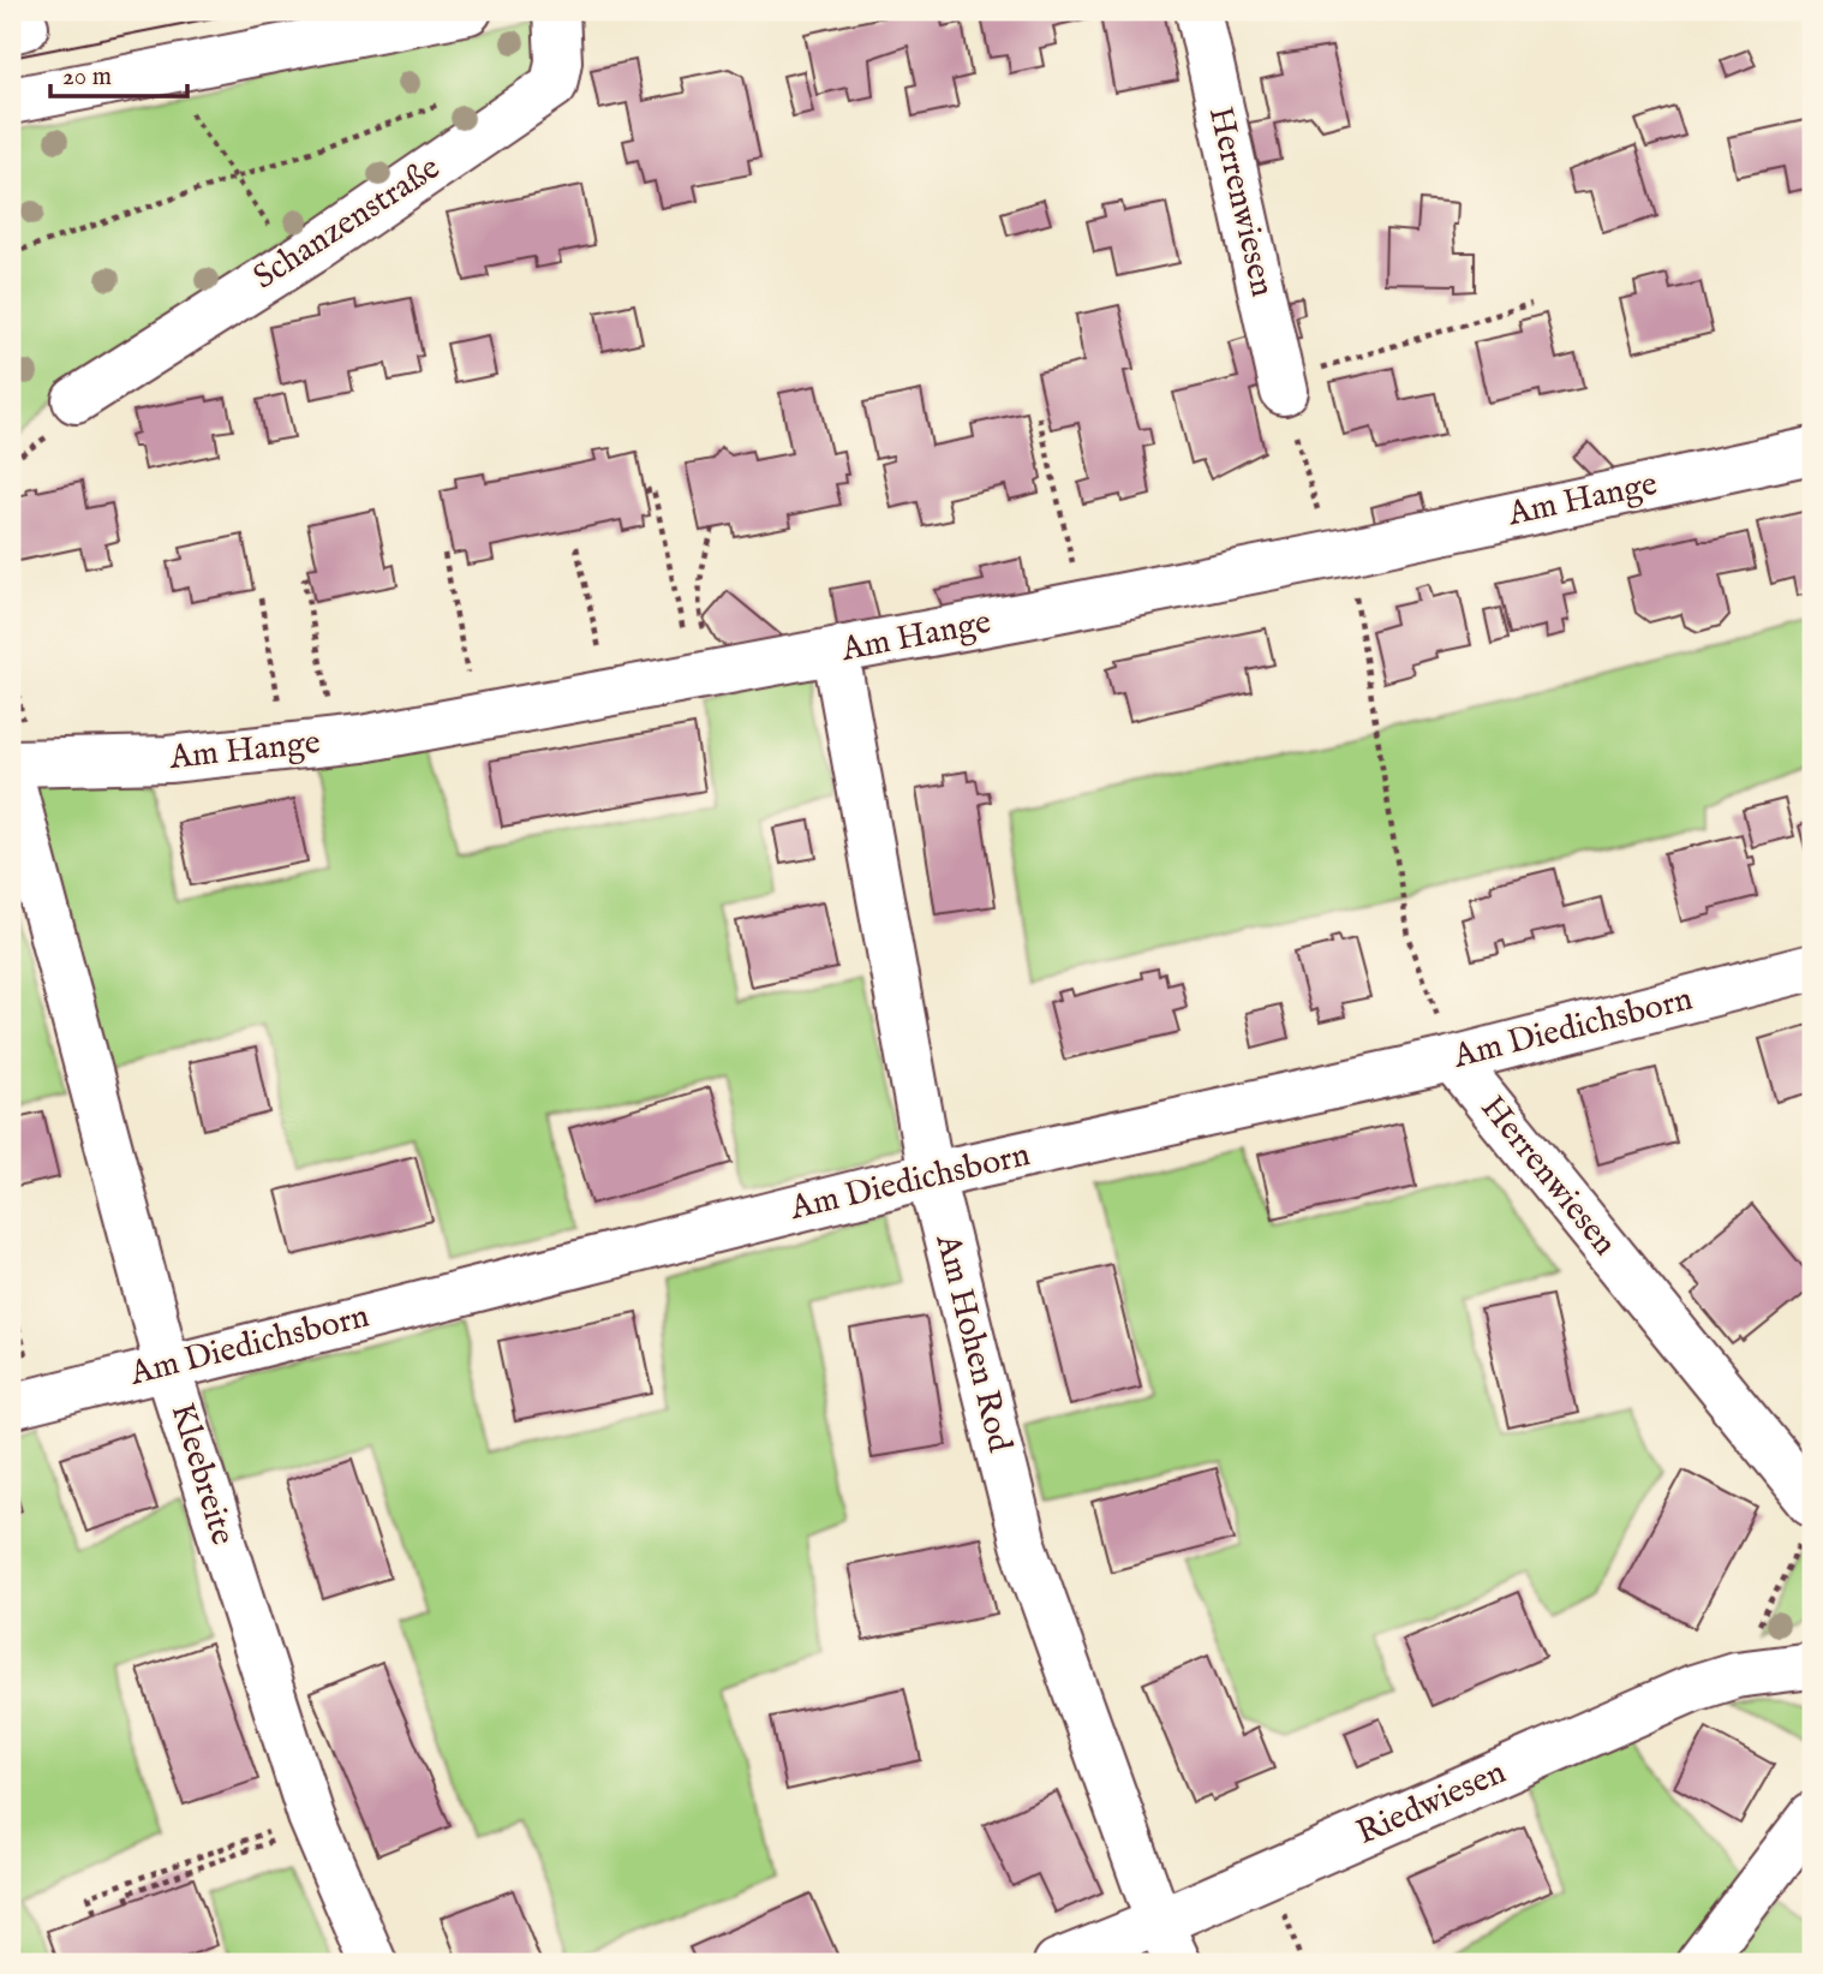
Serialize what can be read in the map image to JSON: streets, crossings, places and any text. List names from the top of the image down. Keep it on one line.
{"streets":{"street":["Herrenwiesen","Schanzenstraße","Am Hange","Am Diedichsborn","Am Hohen Rod","Kleebreite","Riedwiesen"]},"crossings":[["Herrenwiesen","Am Diedichsborn"],["Am Hange","Am Hohen Rod"],["Am Hange","Kleebreite"],["Am Diedichsborn","Am Hohen Rod"],["Am Diedichsborn","Kleebreite"],["Am Hohen Rod","Riedwiesen"]],"scale_bar":"20 m"}
